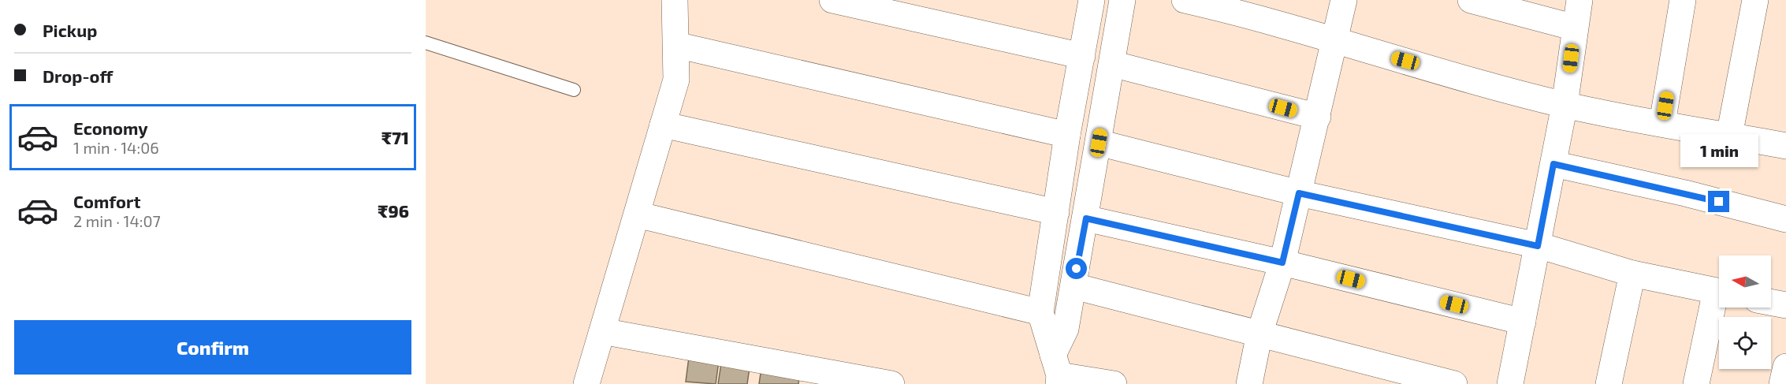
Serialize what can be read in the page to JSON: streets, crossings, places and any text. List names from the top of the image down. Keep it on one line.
{"north":"left","page":{"banner":["Pickup","Drop-off"],"list":[{"name":"Economy","note":"1 min · 14:06","value":"₹71"},{"name":"Comfort","note":"2 min · 14:07","value":"₹96"}],"bubble":"1 min","buttons":"Confirm"}}
